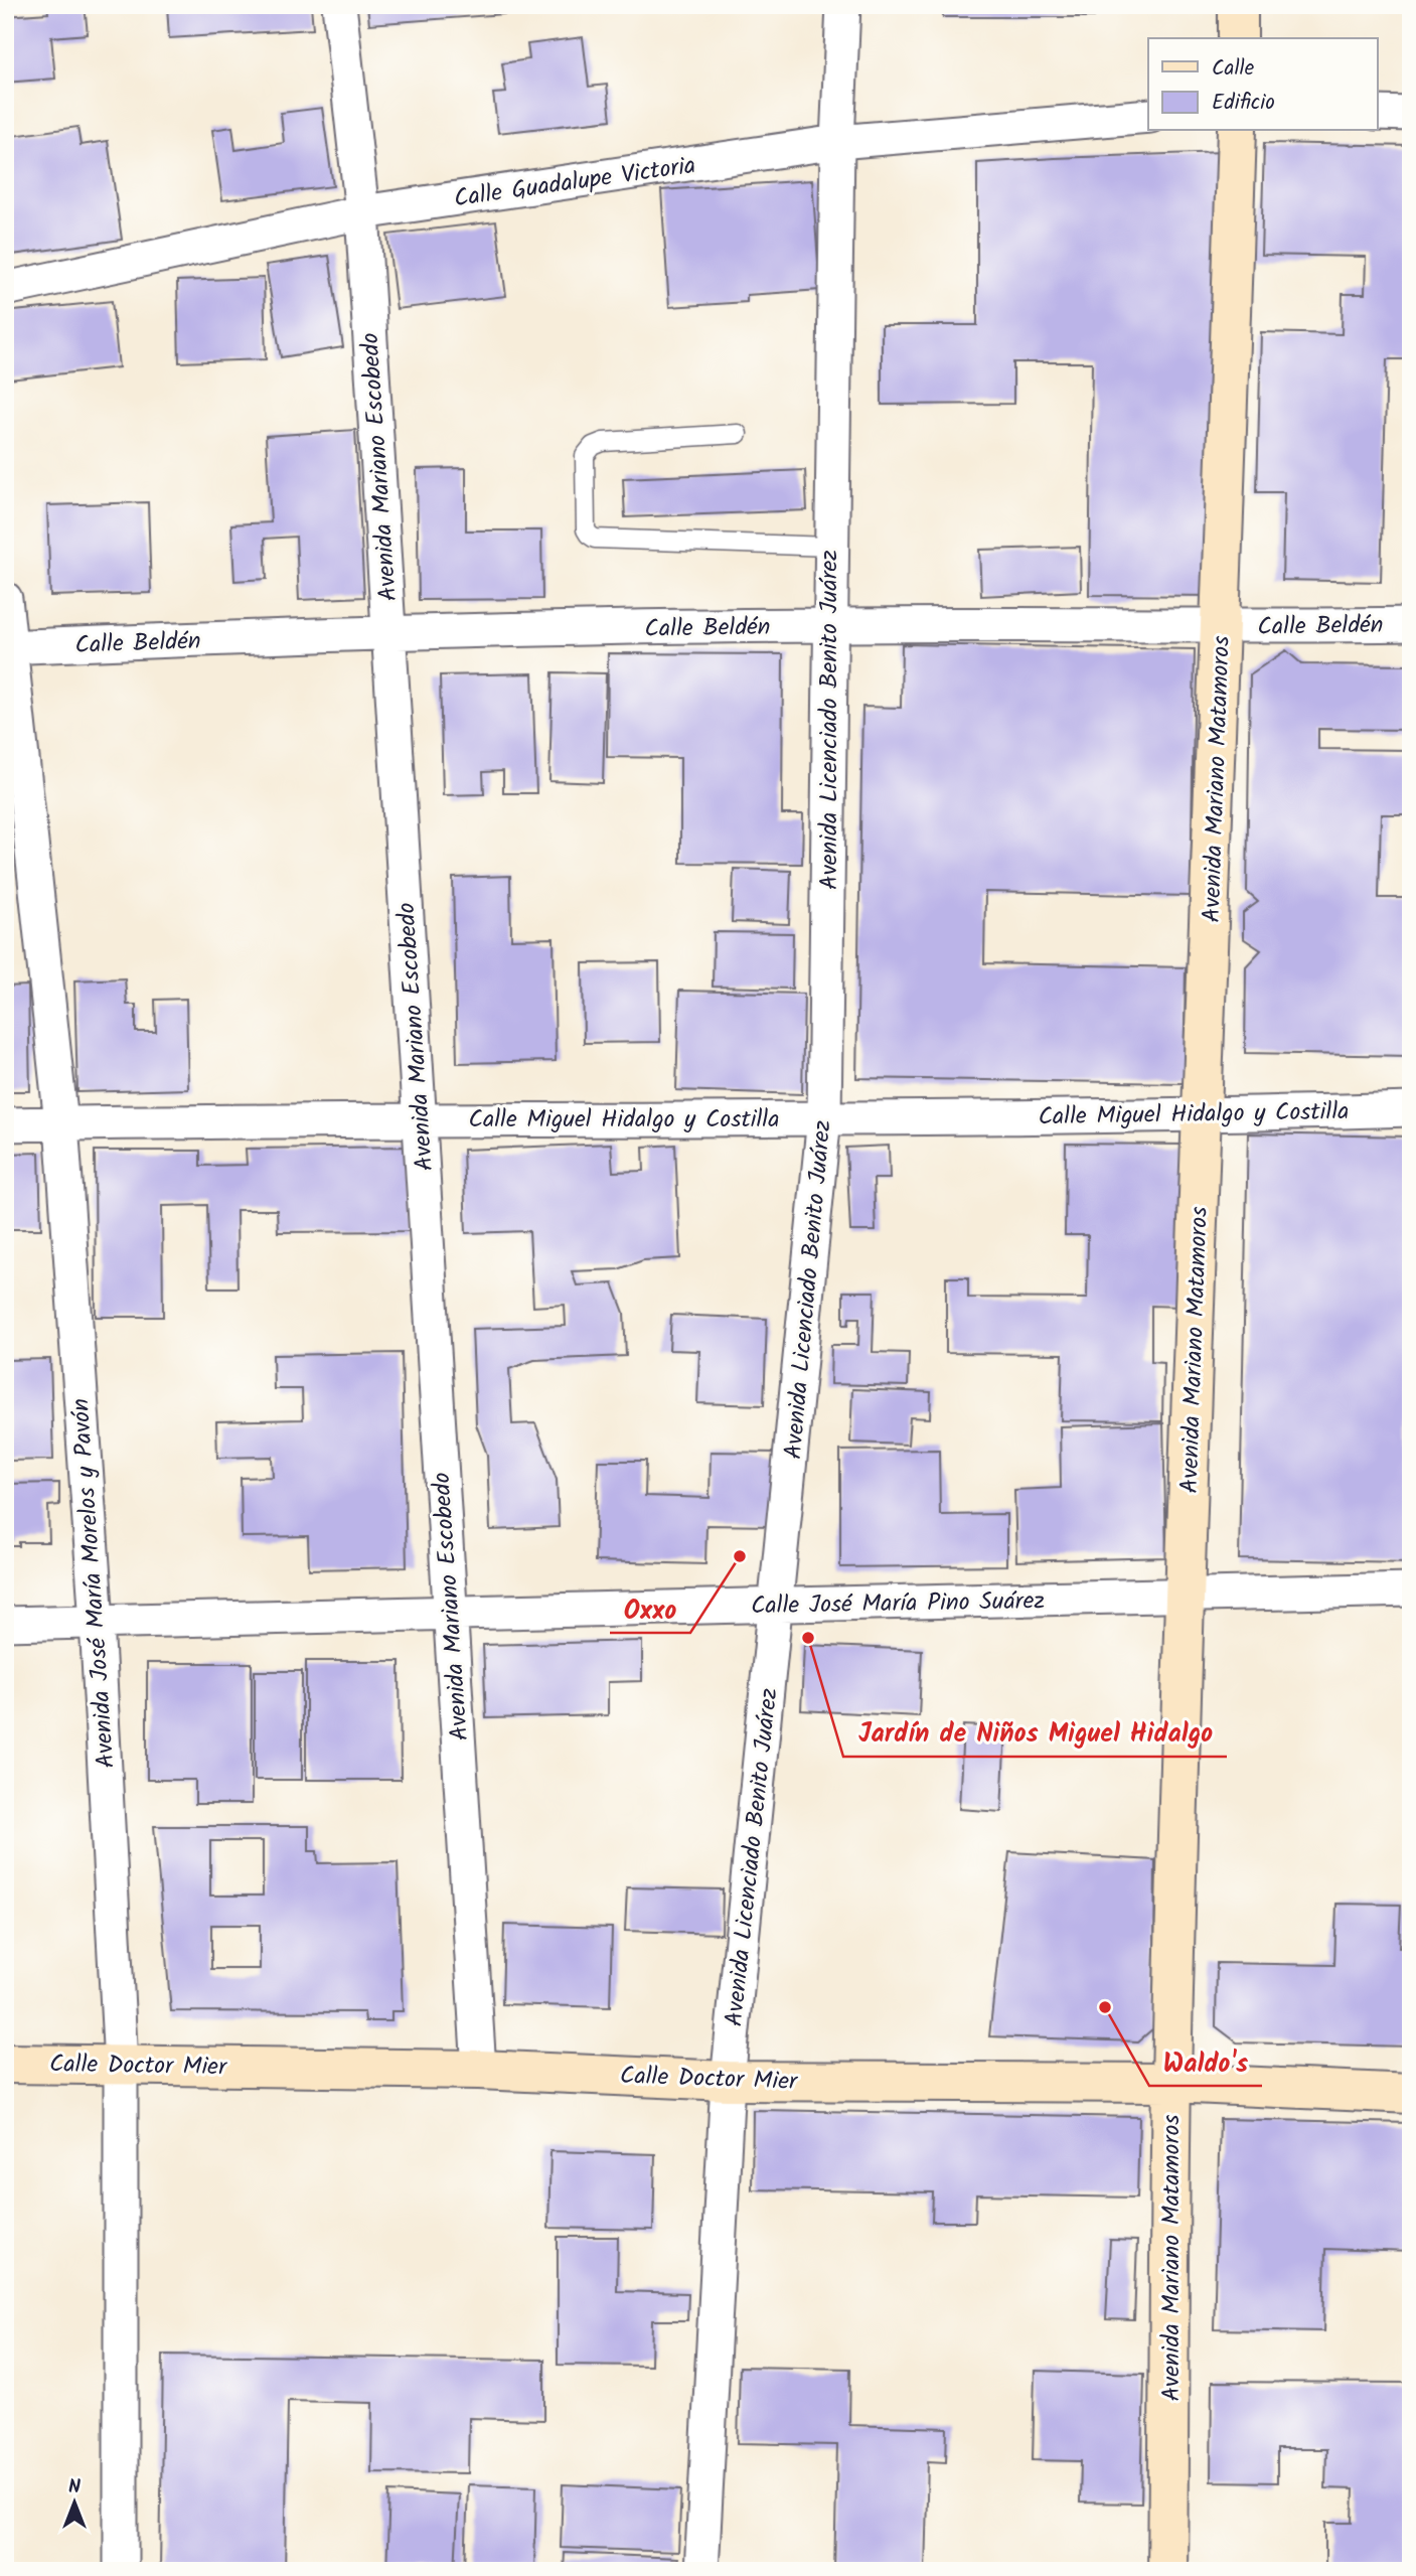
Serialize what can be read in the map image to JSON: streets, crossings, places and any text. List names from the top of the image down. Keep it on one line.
{"streets":{"main road":["Avenida Mariano Matamoros","Calle Doctor Mier"],"street":["Calle Guadalupe Victoria","Avenida Mariano Escobedo","Calle Beldén","Avenida Licenciado Benito Juárez","Calle Miguel Hidalgo y Costilla","Avenida José María Morelos y Pavón","Calle José María Pino Suárez"]},"crossings":[["Calle Guadalupe Victoria","Avenida Mariano Escobedo"],["Calle Guadalupe Victoria","Avenida Licenciado Benito Juárez"],["Avenida Mariano Escobedo","Calle Beldén"],["Avenida Mariano Escobedo","Calle Miguel Hidalgo y Costilla"],["Avenida Mariano Escobedo","Calle José María Pino Suárez"],["Avenida Mariano Escobedo","Calle Doctor Mier"],["Calle Beldén","Avenida Licenciado Benito Juárez"],["Calle Beldén","Avenida Mariano Matamoros"],["Calle Beldén","Avenida José María Morelos y Pavón"],["Avenida Licenciado Benito Juárez","Calle Miguel Hidalgo y Costilla"],["Avenida Licenciado Benito Juárez","Calle José María Pino Suárez"],["Avenida Licenciado Benito Juárez","Calle Doctor Mier"],["Avenida Mariano Matamoros","Calle Miguel Hidalgo y Costilla"],["Avenida Mariano Matamoros","Calle José María Pino Suárez"],["Avenida Mariano Matamoros","Calle Doctor Mier"],["Calle Miguel Hidalgo y Costilla","Avenida José María Morelos y Pavón"],["Avenida José María Morelos y Pavón","Calle José María Pino Suárez"],["Avenida José María Morelos y Pavón","Calle Doctor Mier"]],"places":["Oxxo","Jardín de Niños Miguel Hidalgo","Waldo's"],"legend":["Calle","Edificio"],"north":"top"}
